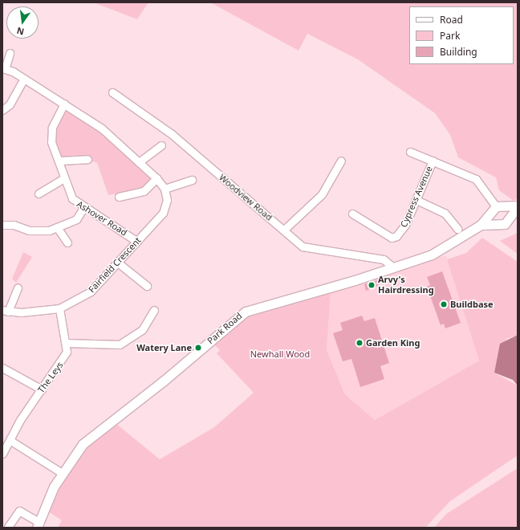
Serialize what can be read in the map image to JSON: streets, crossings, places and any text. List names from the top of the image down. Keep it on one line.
{"streets":{"main road":["Park Road"],"street":["Cypress Avenue","Woodview Road","Ashover Road","Fairfield Crescent","The Leys"]},"crossings":[["Woodview Road","Park Road"],["Ashover Road","Fairfield Crescent"],["Fairfield Crescent","The Leys"]],"parks":["Newhall Wood"],"places":["Arvy's Hairdressing","Buildbase","Garden King","Watery Lane"],"legend":["Road","Park","Building"],"north":"bottom"}
